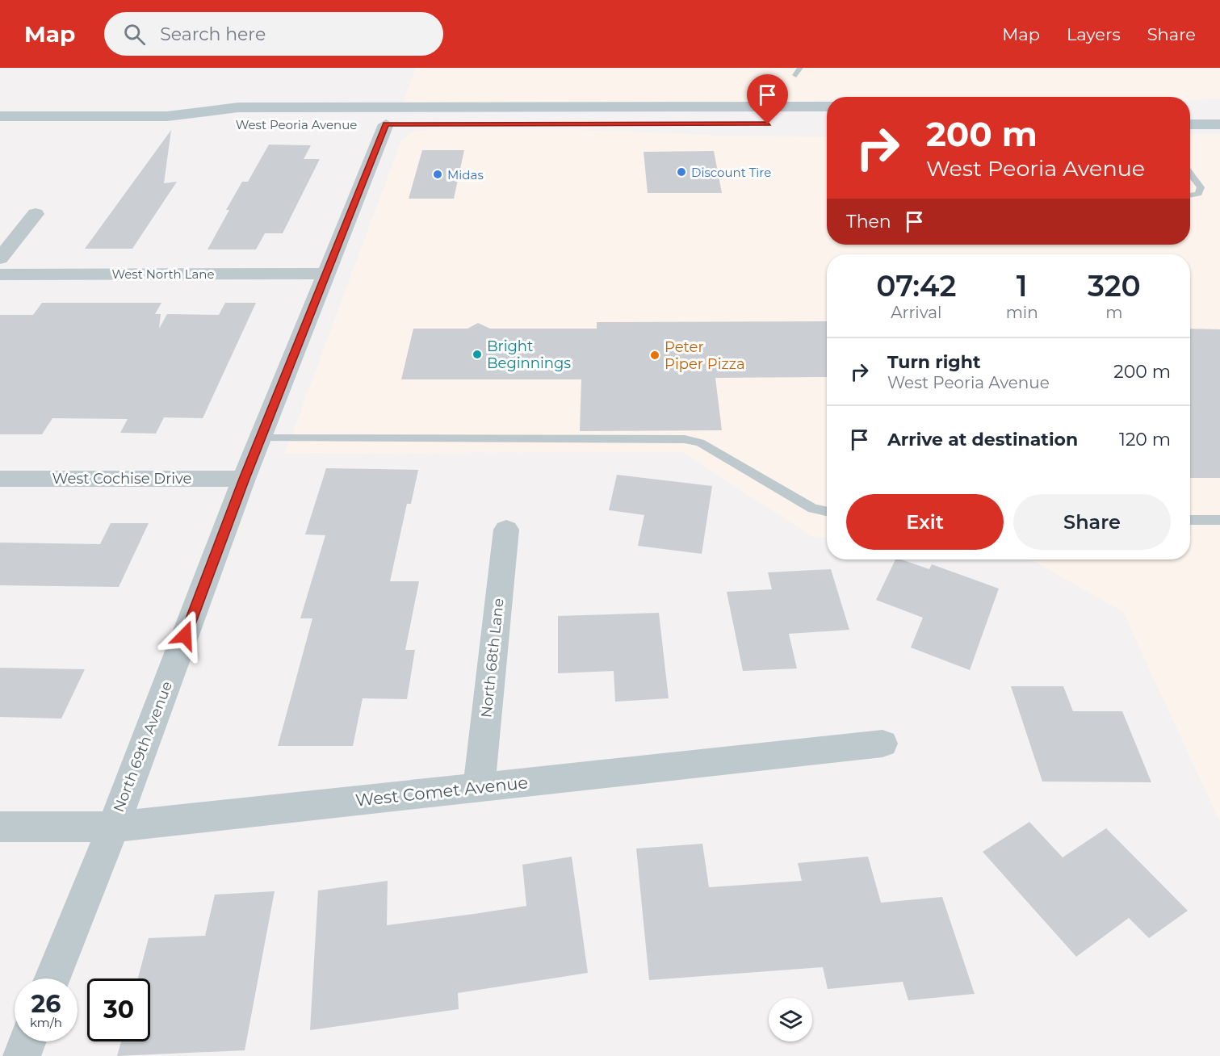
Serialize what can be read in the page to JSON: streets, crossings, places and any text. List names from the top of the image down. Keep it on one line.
{"streets":{"main road":["West Peoria Avenue"],"street":["West North Lane","West Cochise Drive","North 68th Lane","North 69th Avenue","West Comet Avenue"]},"crossings":[["West North Lane","North 69th Avenue"],["West Cochise Drive","North 69th Avenue"],["North 68th Lane","West Comet Avenue"],["North 69th Avenue","West Comet Avenue"]],"places":["Discount Tire","Midas","Bright Beginnings","Peter Piper Pizza"],"page":{"header":"Map","search":"Search here","nav":["Map","Layers","Share"],"turn":["200 m","West Peoria Avenue"],"then":"Then","eta":["07:42","Arrival","1","min","320","m"],"list":[{"name":"Turn right","note":"West Peoria Avenue","value":"200 m"},{"name":"Arrive at destination","value":"120 m"}],"buttons":["Exit","Share"],"speed":"26 km/h","limit":"30"}}
